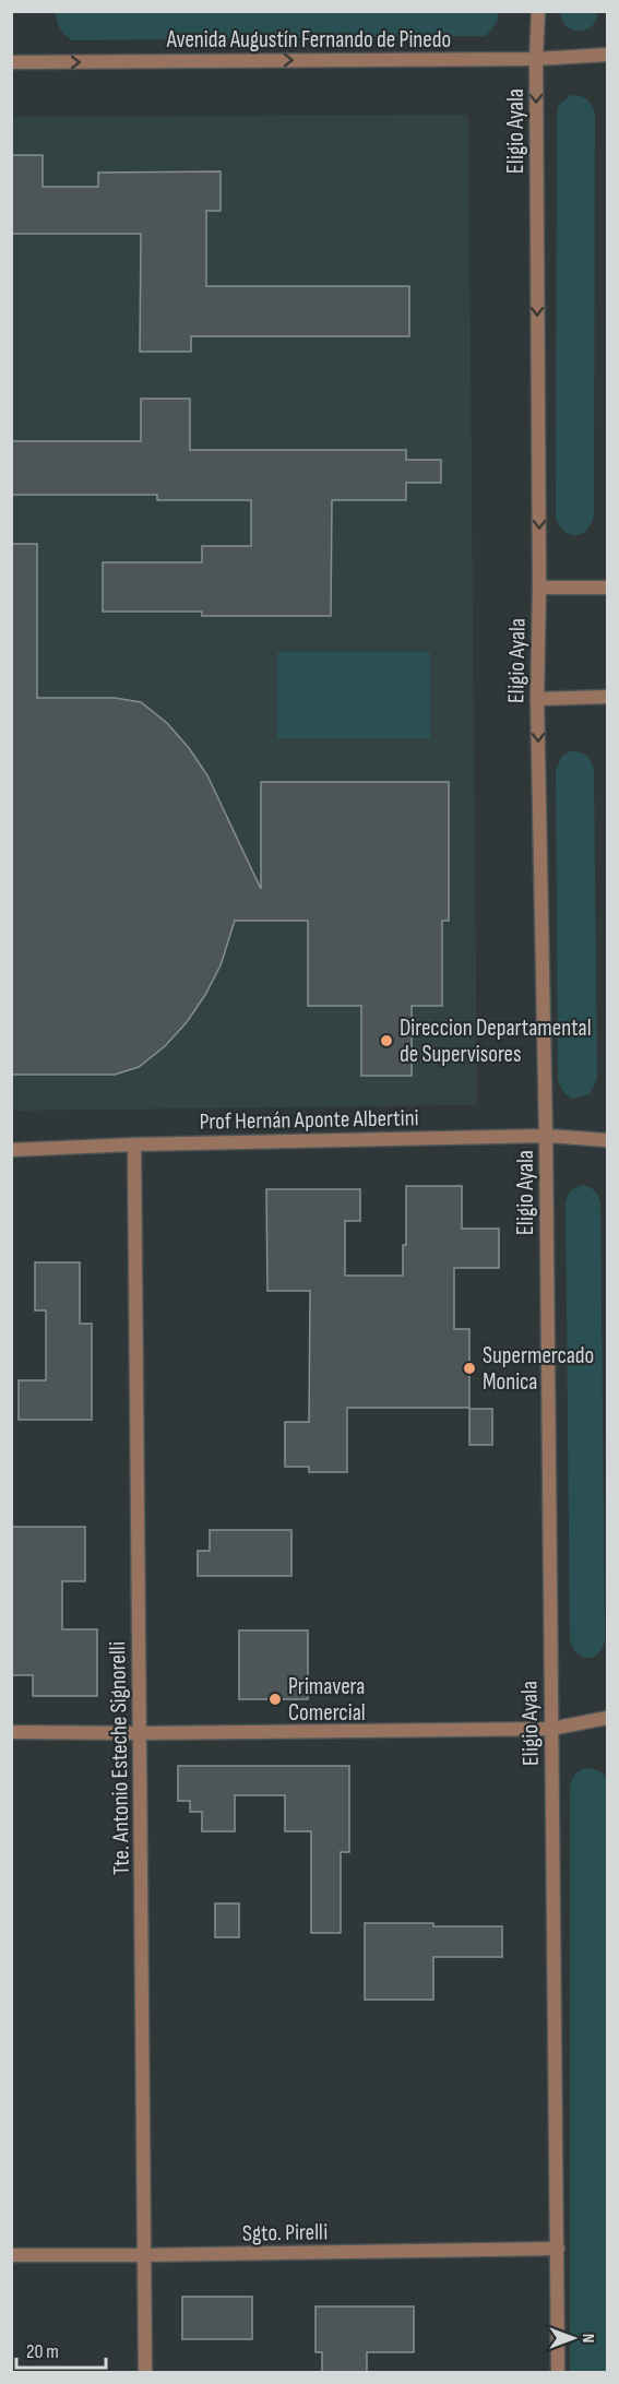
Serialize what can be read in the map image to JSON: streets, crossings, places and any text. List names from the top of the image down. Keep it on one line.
{"streets":{"street":["Avenida Augustín Fernando de Pinedo","Eligio Ayala","Prof Hernán Aponte Albertini","Tte. Antonio Esteche Signorelli","Sgto. Pirelli"]},"crossings":[["Avenida Augustín Fernando de Pinedo","Eligio Ayala"],["Eligio Ayala","Prof Hernán Aponte Albertini"],["Eligio Ayala","Sgto. Pirelli"],["Prof Hernán Aponte Albertini","Tte. Antonio Esteche Signorelli"],["Tte. Antonio Esteche Signorelli","Sgto. Pirelli"]],"one_way":["Avenida Augustín Fernando de Pinedo","Eligio Ayala"],"places":["Direccion Departamental de Supervisores","Supermercado Monica","Primavera Comercial"],"scale_bar":"20 m","north":"right"}
